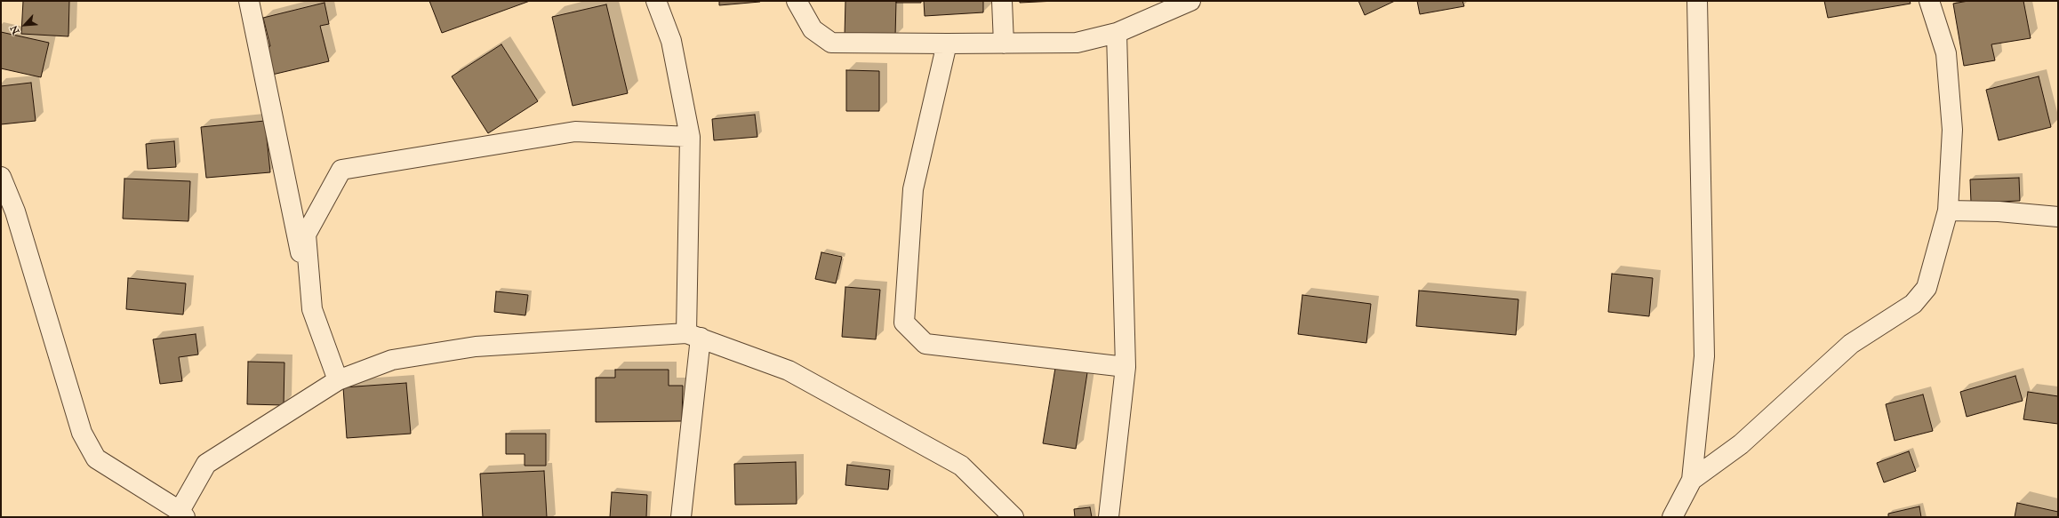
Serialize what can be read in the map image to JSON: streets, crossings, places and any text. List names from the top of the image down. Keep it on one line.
{"north":"bottom left"}
